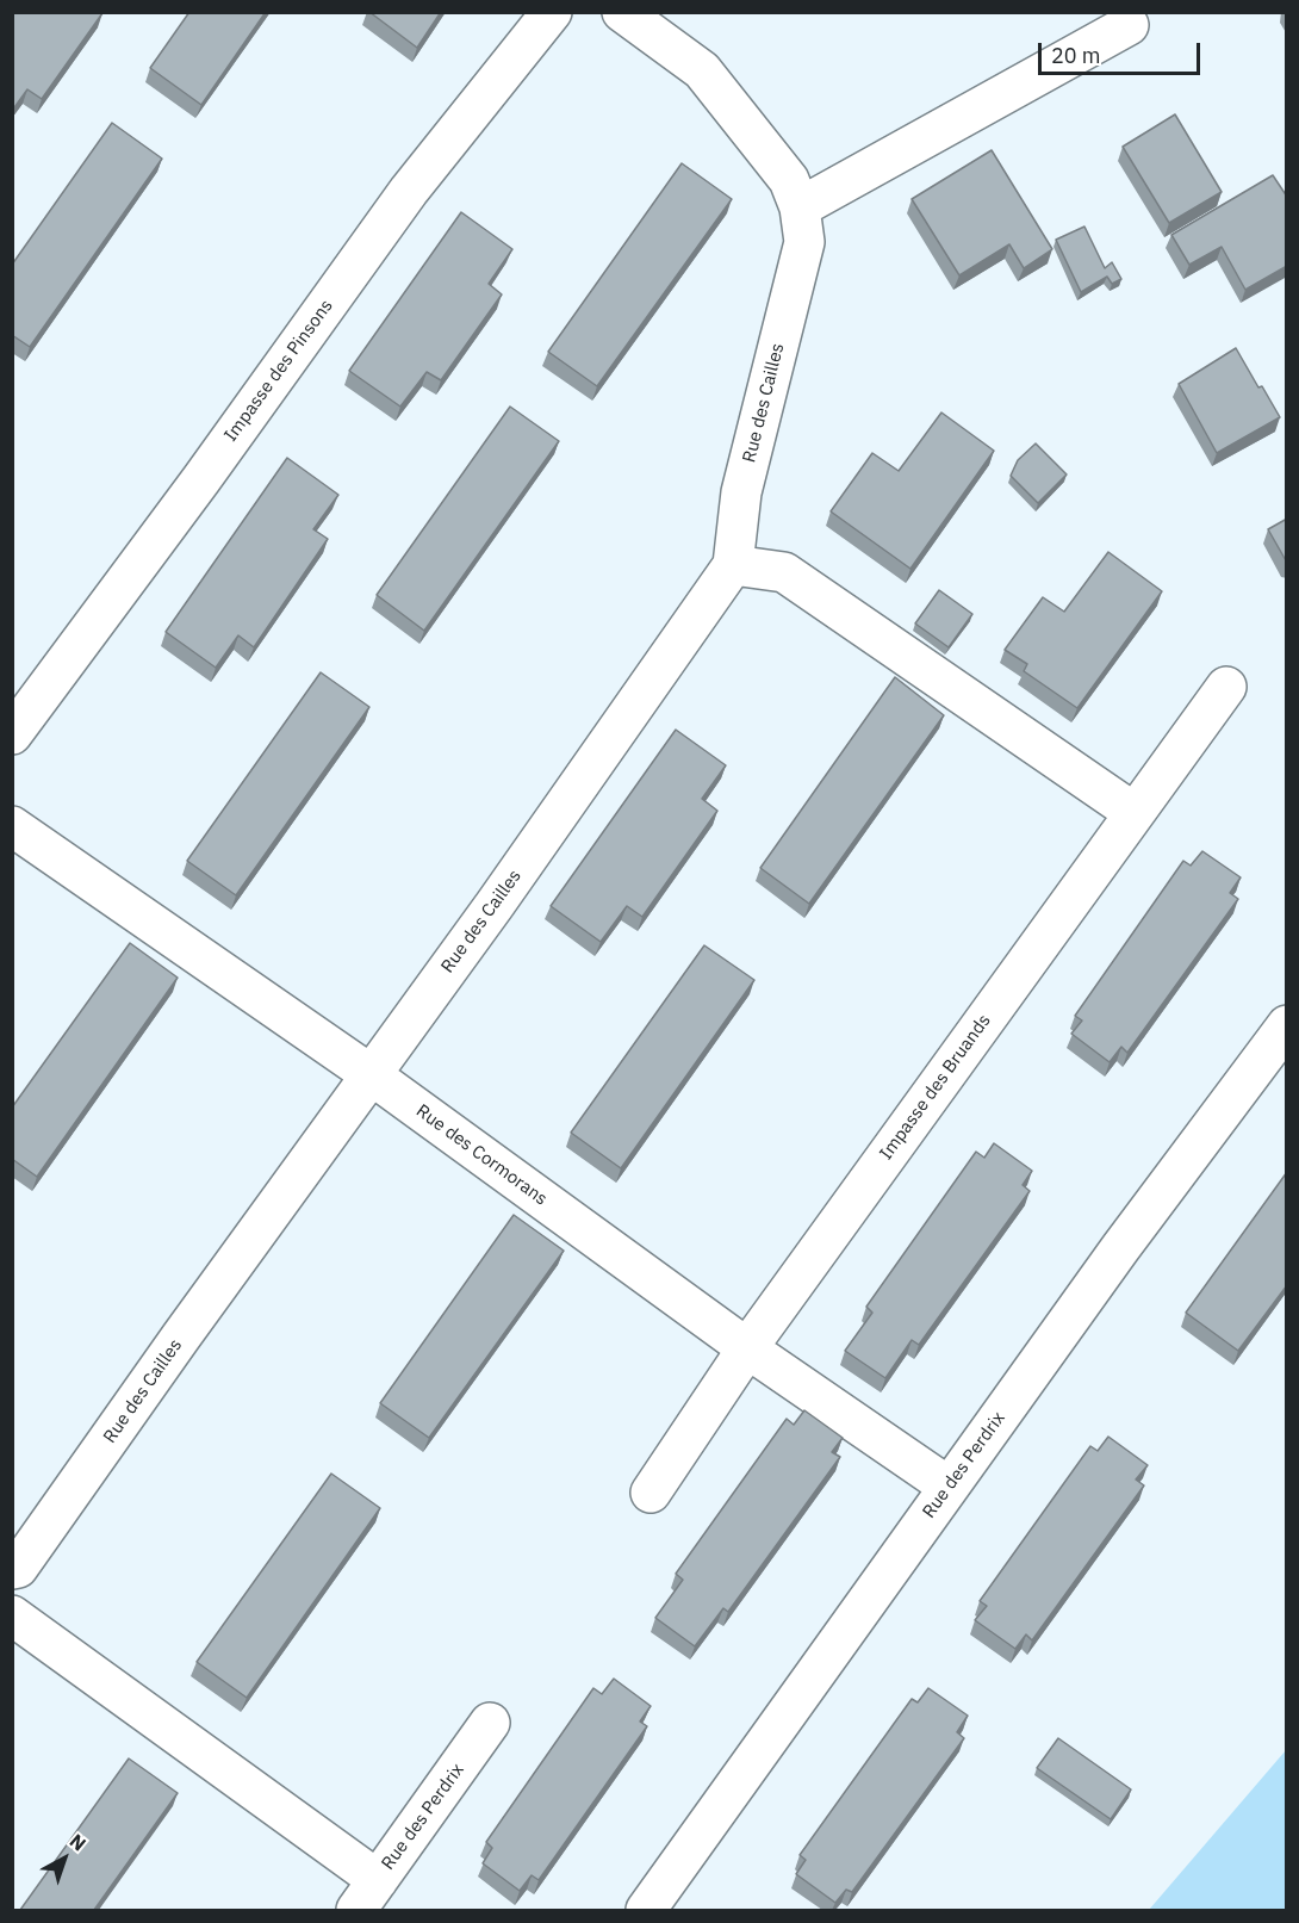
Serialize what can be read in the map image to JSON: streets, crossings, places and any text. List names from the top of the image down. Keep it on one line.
{"streets":{"street":["Impasse des Pinsons","Rue des Cailles","Impasse des Bruands","Rue des Cormorans","Rue des Perdrix"]},"crossings":[["Rue des Cailles","Rue des Cormorans"],["Impasse des Bruands","Rue des Cormorans"],["Rue des Cormorans","Rue des Perdrix"]],"scale_bar":"20 m","north":"top right"}
